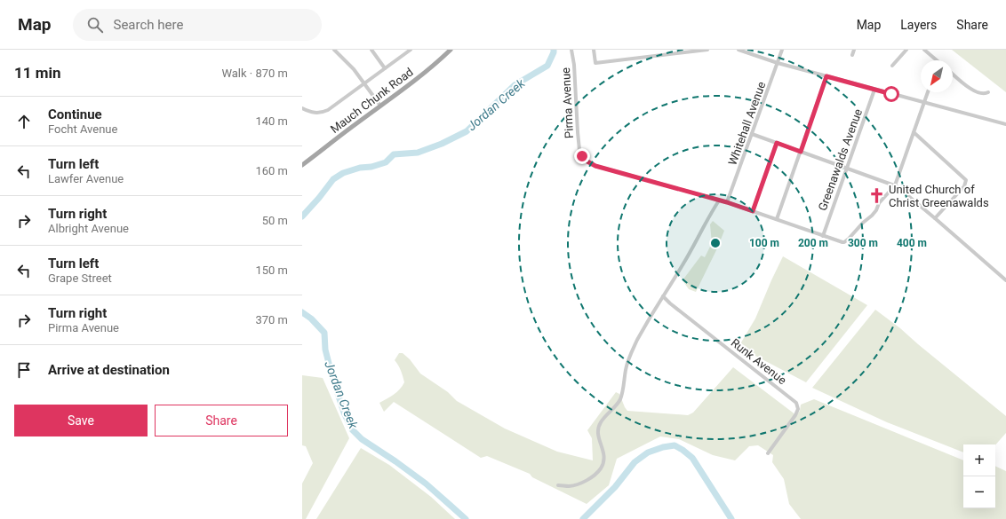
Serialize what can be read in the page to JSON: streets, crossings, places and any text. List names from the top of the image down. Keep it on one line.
{"streets":{"main road":["Mauch Chunk Road"],"street":["Pirma Avenue","Whitehall Avenue","Greenawalds Avenue","Runk Avenue"]},"crossings":[["Pirma Avenue","Whitehall Avenue"],["Pirma Avenue","Greenawalds Avenue"]],"water":["Jordan Creek"],"places":{"church":["United Church of Christ Greenawalds"]},"north":"bottom left","page":{"header":"Map","search":"Search here","nav":["Map","Layers","Share"],"heading":["11 min","Walk · 870 m"],"list":[["Continue","Focht Avenue","140 m"],["Turn left","Lawfer Avenue","160 m"],["Turn right","Albright Avenue","50 m"],["Turn left","Grape Street","150 m"],["Turn right","Pirma Avenue","370 m"],"Arrive at destination"],"buttons":["Save","Share"],"map_buttons":["+","−"]},"rings":["100 m","200 m","300 m","400 m"]}
